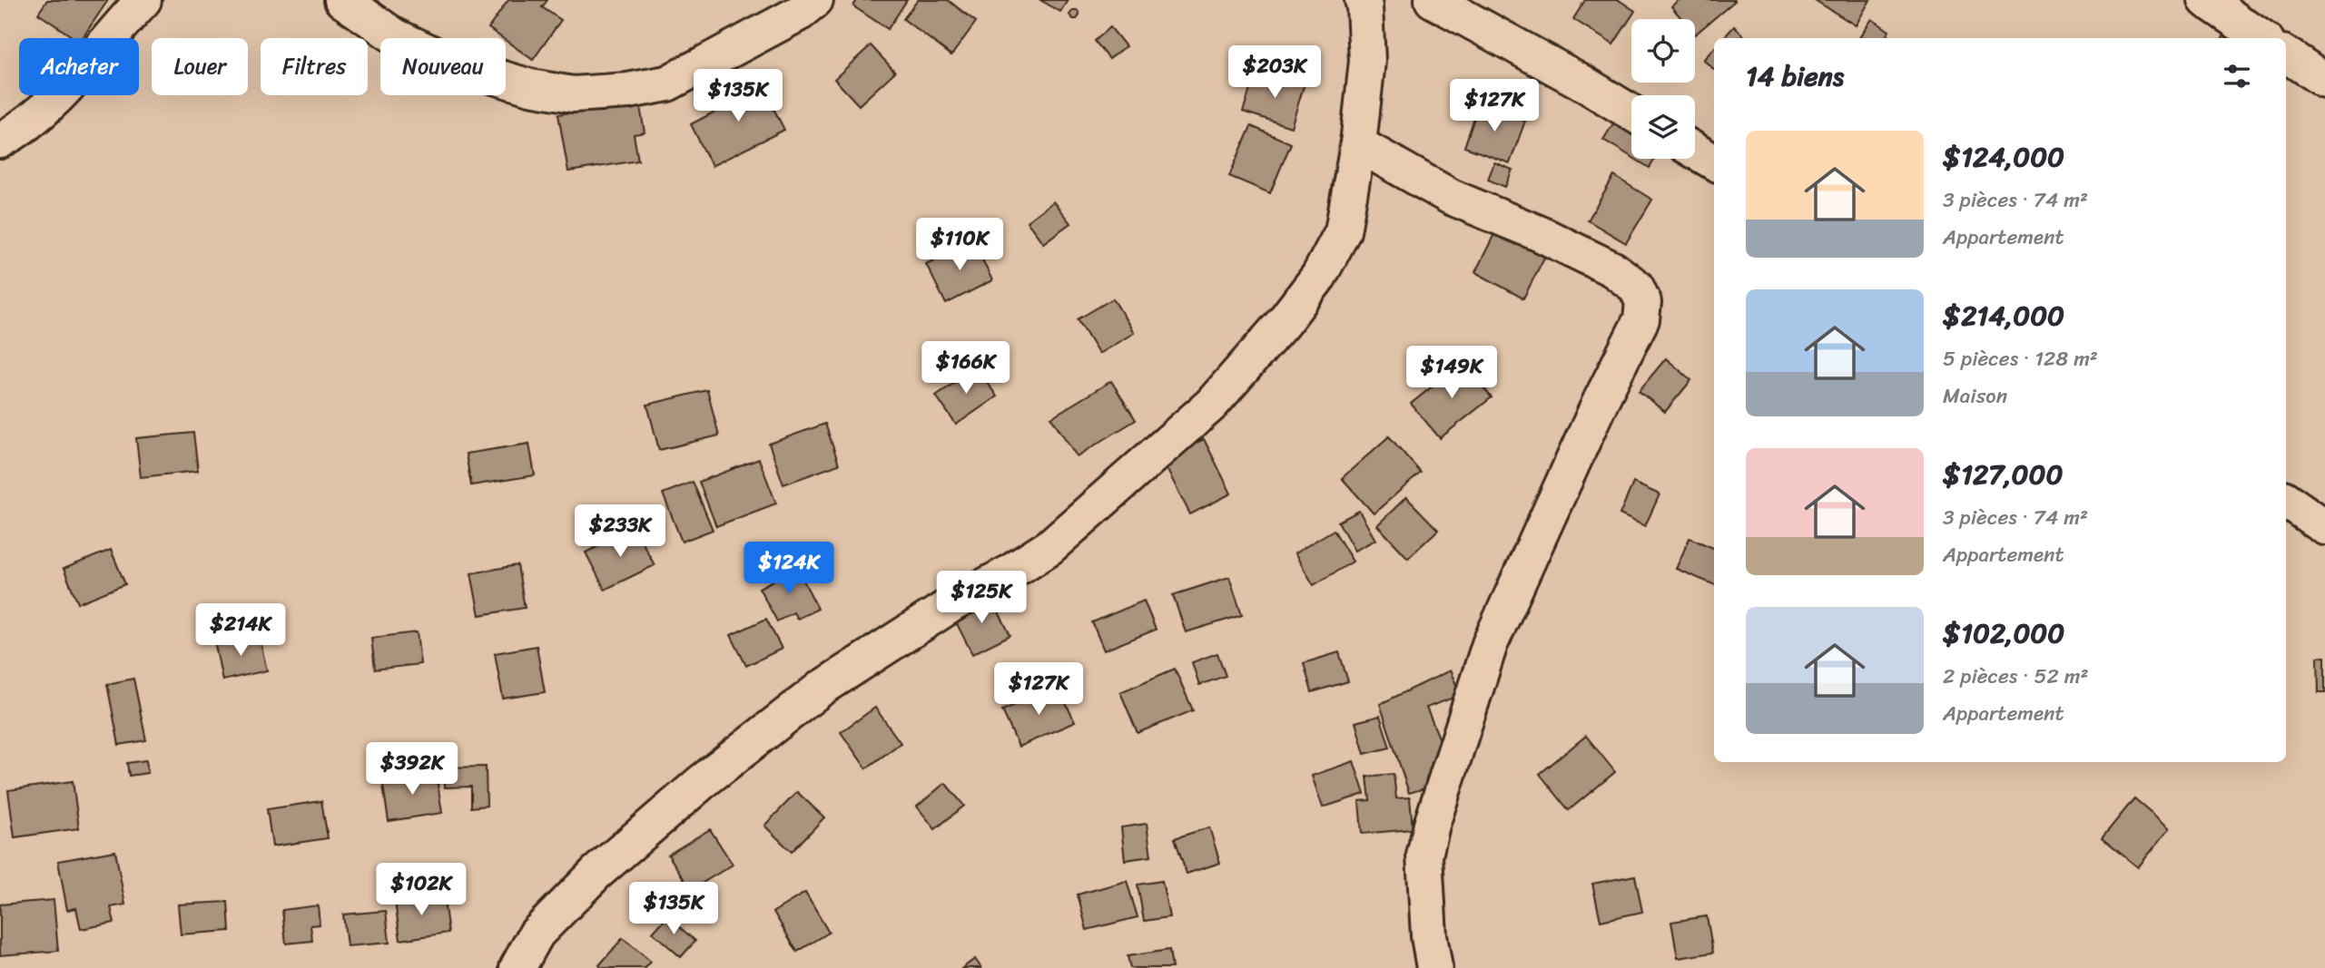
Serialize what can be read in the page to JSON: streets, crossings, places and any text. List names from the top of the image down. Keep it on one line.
{"page":{"chip":["Acheter","Louer","Filtres","Nouveau"],"heading":"14 biens","price":["$203K","$135K","$127K","$110K","$166K","$149K","$233K","$124K","$125K","$214K","$127K","$392K","$102K","$135K"],"list":[{"name":"$124,000","note":"3 pièces · 74 m² · Appartement"},{"name":"$214,000","note":"5 pièces · 128 m² · Maison"},{"name":"$127,000","note":"3 pièces · 74 m² · Appartement"},{"name":"$102,000","note":"2 pièces · 52 m² · Appartement"}]}}
